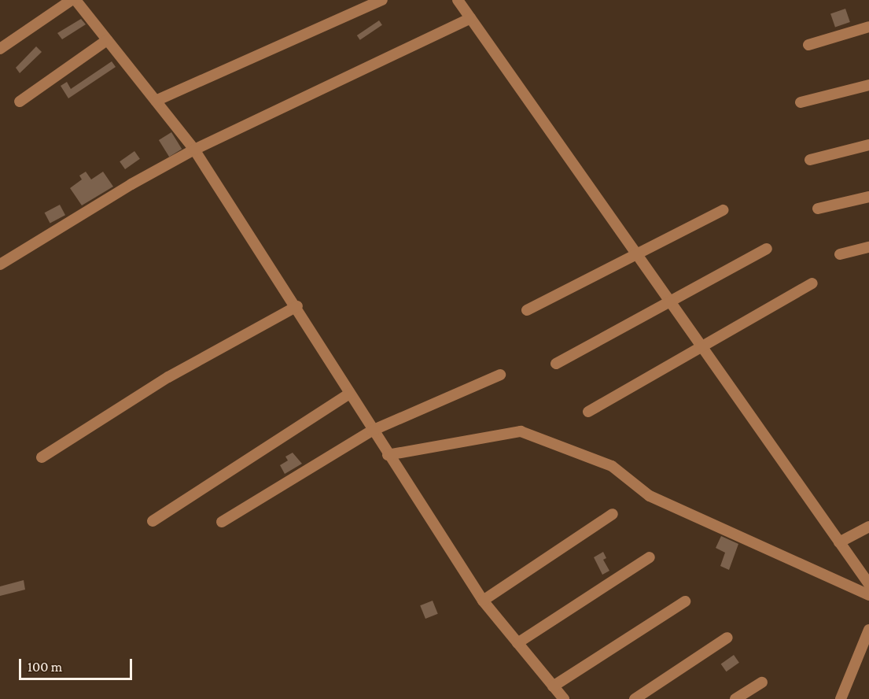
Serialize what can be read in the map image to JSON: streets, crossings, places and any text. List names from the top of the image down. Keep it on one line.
{"scale_bar":"100 m"}
